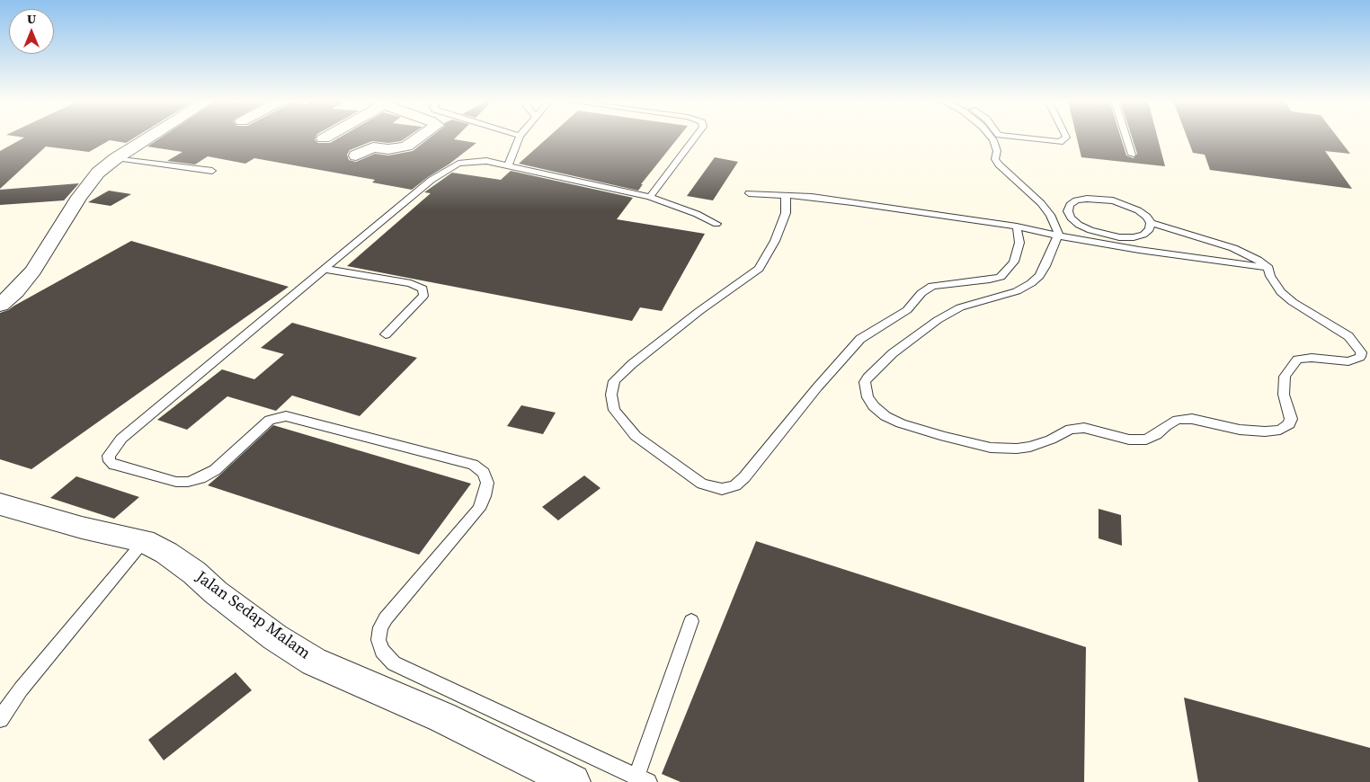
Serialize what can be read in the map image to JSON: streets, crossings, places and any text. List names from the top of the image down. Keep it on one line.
{"streets":{"street":["Jalan Sedap Malam"]},"north":"top"}
